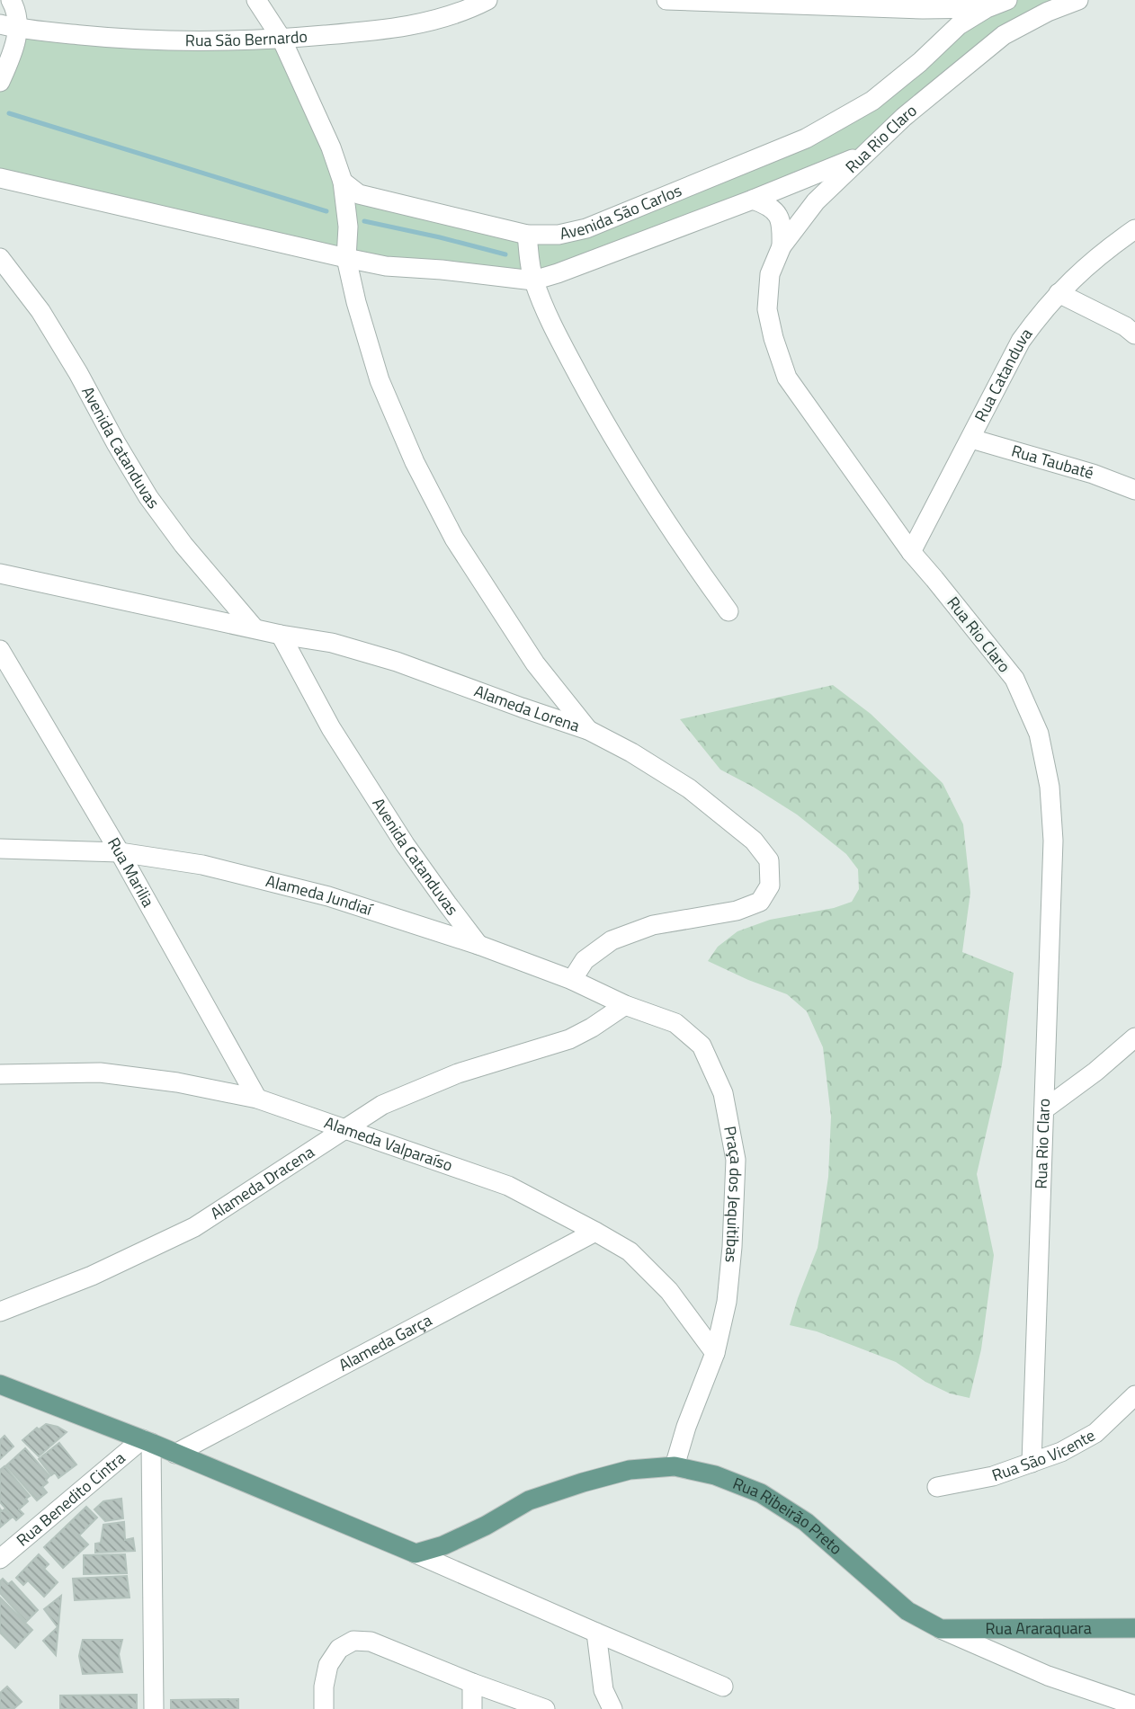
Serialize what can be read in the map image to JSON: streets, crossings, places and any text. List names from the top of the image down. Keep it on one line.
{"streets":{"main road":["Rua Ribeirão Preto","Rua Araraquara"],"street":["Rua São Bernardo","Rua Rio Claro","Avenida São Carlos","Rua Catanduva","Avenida Catanduvas","Rua Taubaté","Alameda Lorena","Rua Marilia","Alameda Jundiaí","Alameda Valparaíso","Alameda Dracena","Praça dos Jequitibas","Alameda Garça","Rua São Vicente","Rua Benedito Cintra"]},"crossings":[["Rua Rio Claro","Rua Catanduva"],["Rua Rio Claro","Rua São Vicente"],["Rua Catanduva","Rua Taubaté"],["Avenida Catanduvas","Alameda Lorena"],["Avenida Catanduvas","Alameda Jundiaí"],["Alameda Lorena","Alameda Jundiaí"],["Rua Marilia","Alameda Jundiaí"],["Rua Marilia","Alameda Valparaíso"],["Alameda Jundiaí","Alameda Dracena"],["Alameda Jundiaí","Praça dos Jequitibas"],["Alameda Valparaíso","Alameda Dracena"],["Alameda Valparaíso","Praça dos Jequitibas"],["Alameda Valparaíso","Alameda Garça"],["Alameda Dracena","Praça dos Jequitibas"],["Praça dos Jequitibas","Rua Ribeirão Preto"],["Rua Ribeirão Preto","Rua Araraquara"]]}
